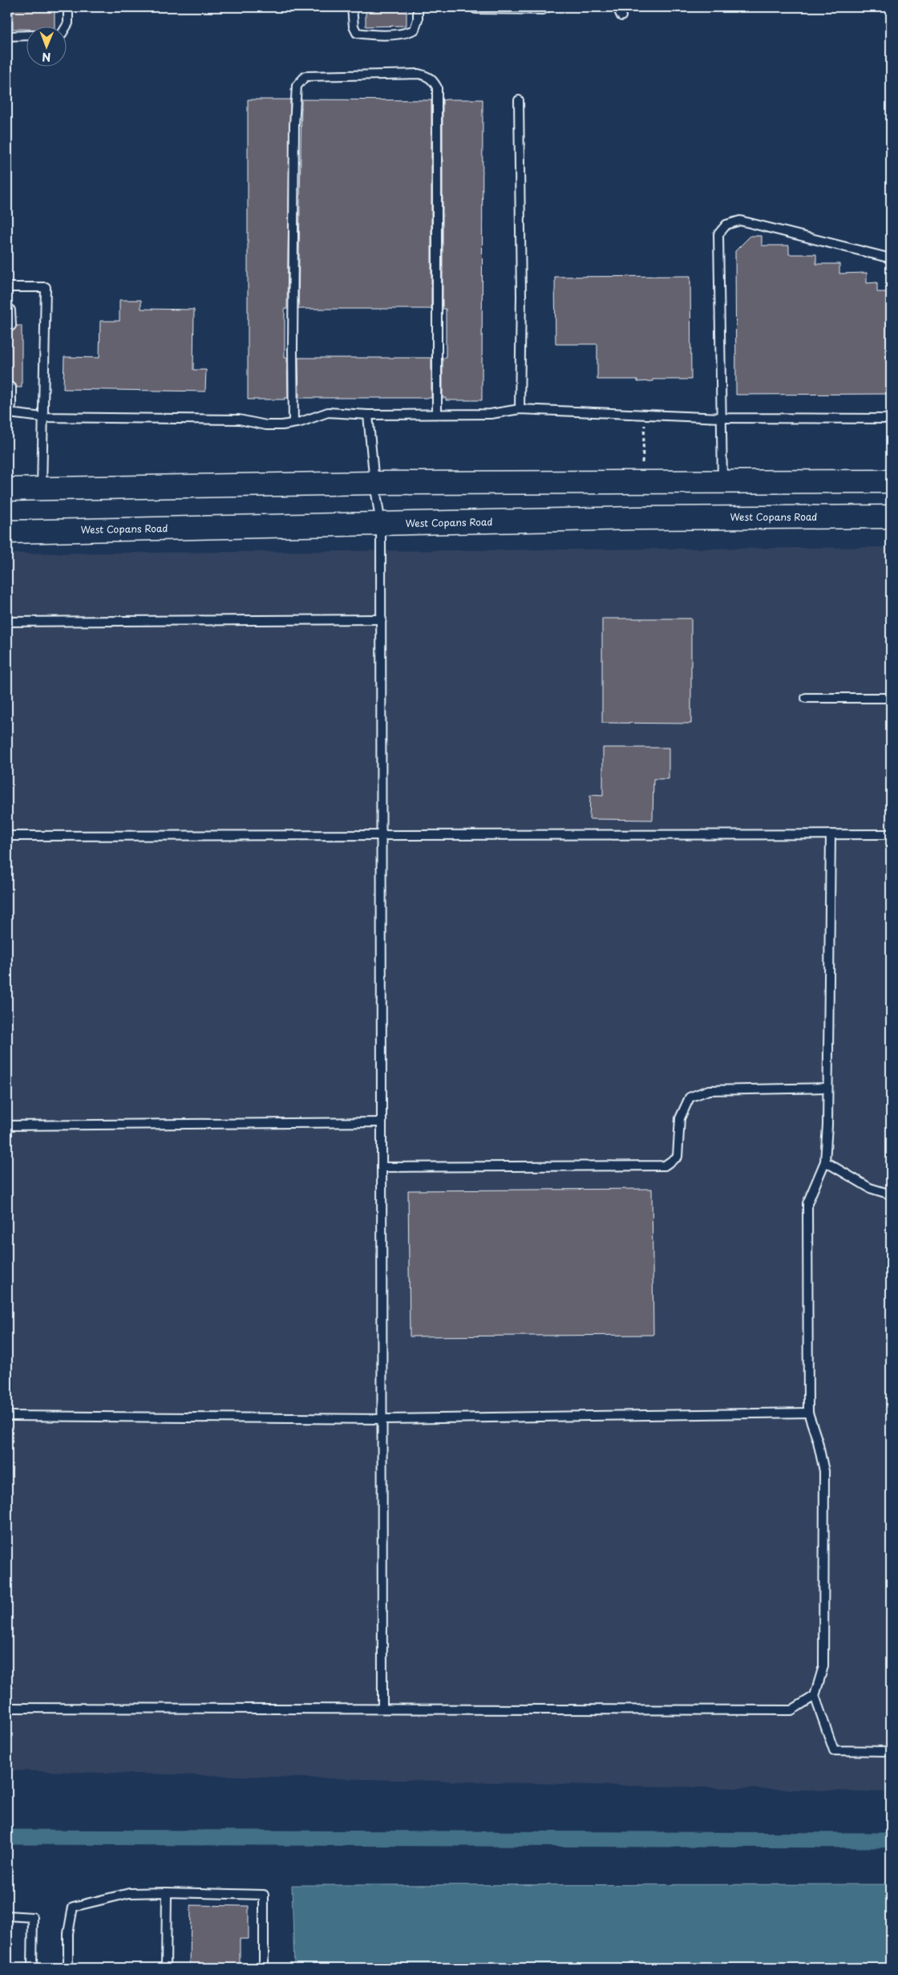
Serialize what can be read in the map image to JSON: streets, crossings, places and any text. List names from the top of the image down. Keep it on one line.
{"streets":{"main road":["West Copans Road"]},"north":"bottom"}
